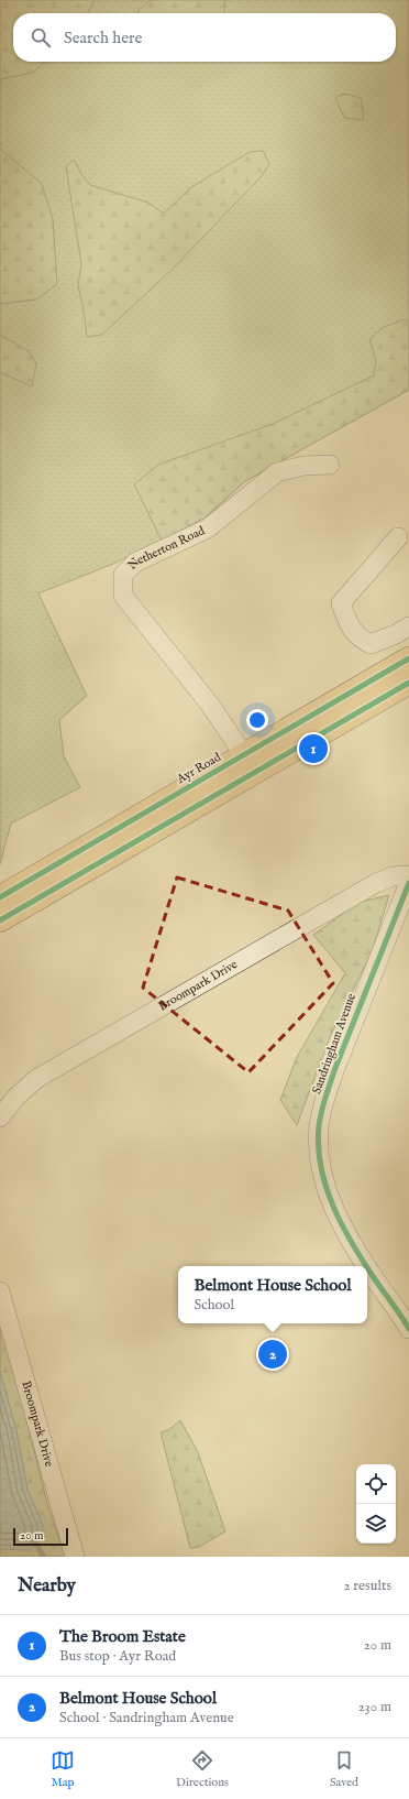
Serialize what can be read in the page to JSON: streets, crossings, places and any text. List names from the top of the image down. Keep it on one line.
{"streets":{"street":["Netherton Road","Broompark Drive","Sandringham Avenue"],"cycle path":["Ayr Road"]},"scale_bar":"20 m","page":{"search":"Search here","pins":["1","2"],"popup":["Belmont House School","School"],"scale":"20 m","heading":["Nearby","2 results"],"list":[{"mark":"1","name":"The Broom Estate","note":"Bus stop · Ayr Road","value":"20 m"},{"mark":"2","name":"Belmont House School","note":"School · Sandringham Avenue","value":"230 m"}],"nav":["Map","Directions","Saved"]}}
